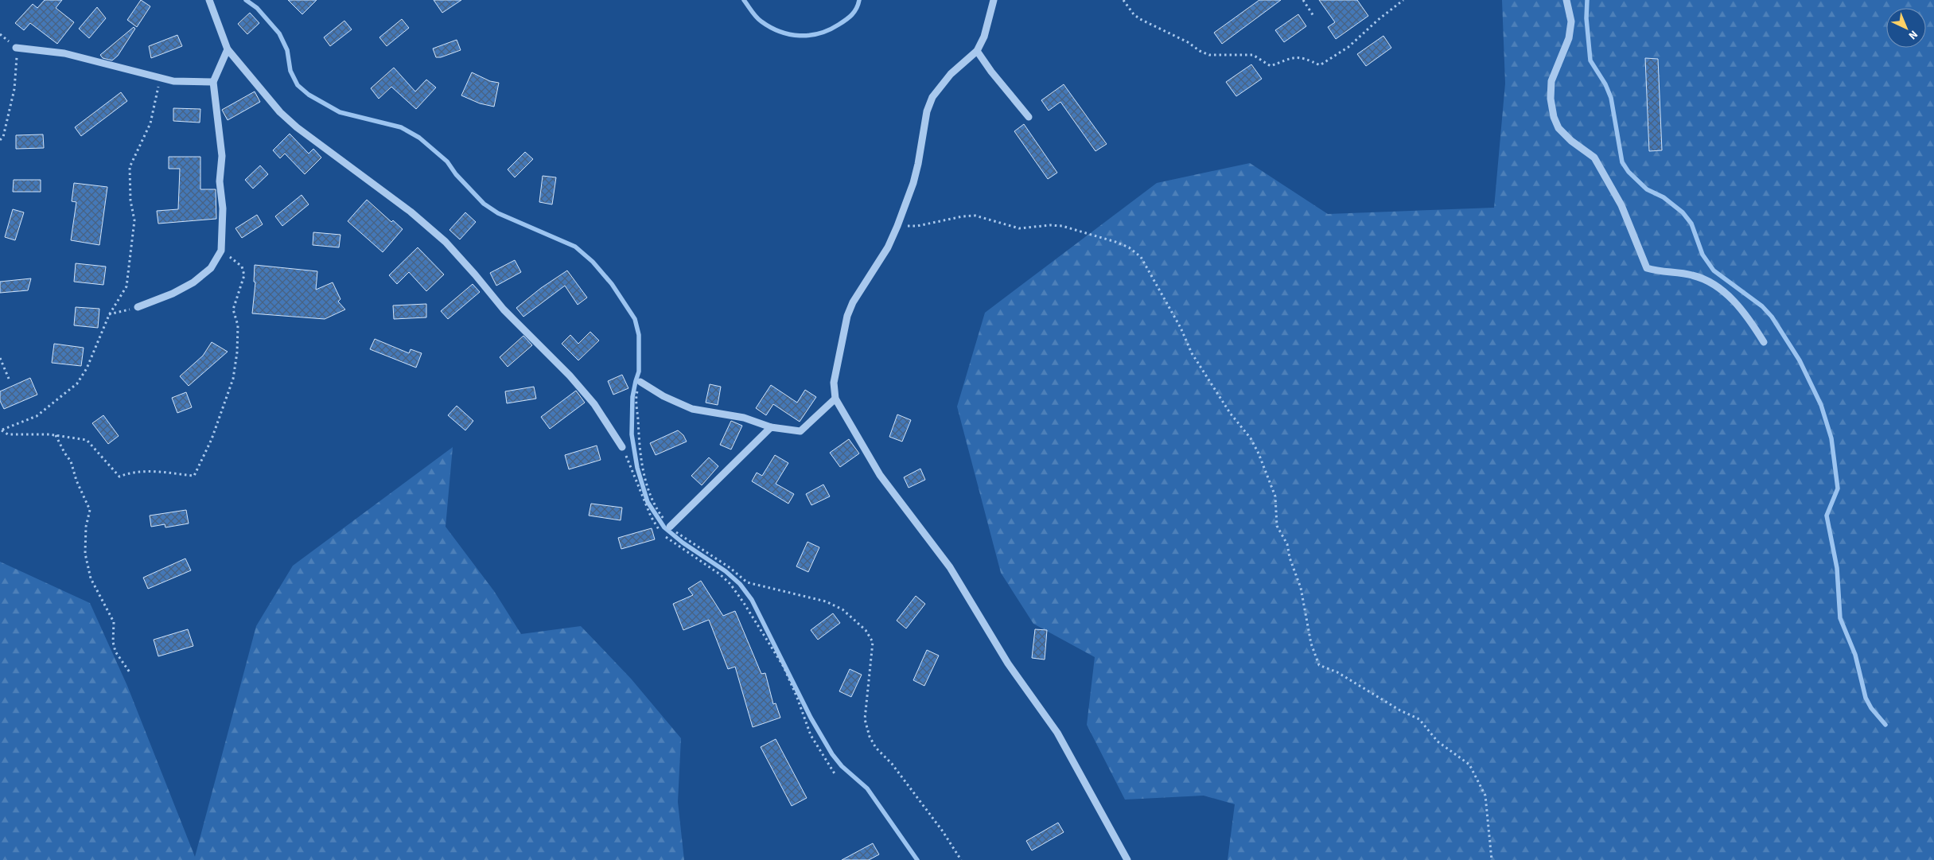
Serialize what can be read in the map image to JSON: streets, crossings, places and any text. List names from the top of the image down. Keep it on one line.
{"north":"bottom right"}
